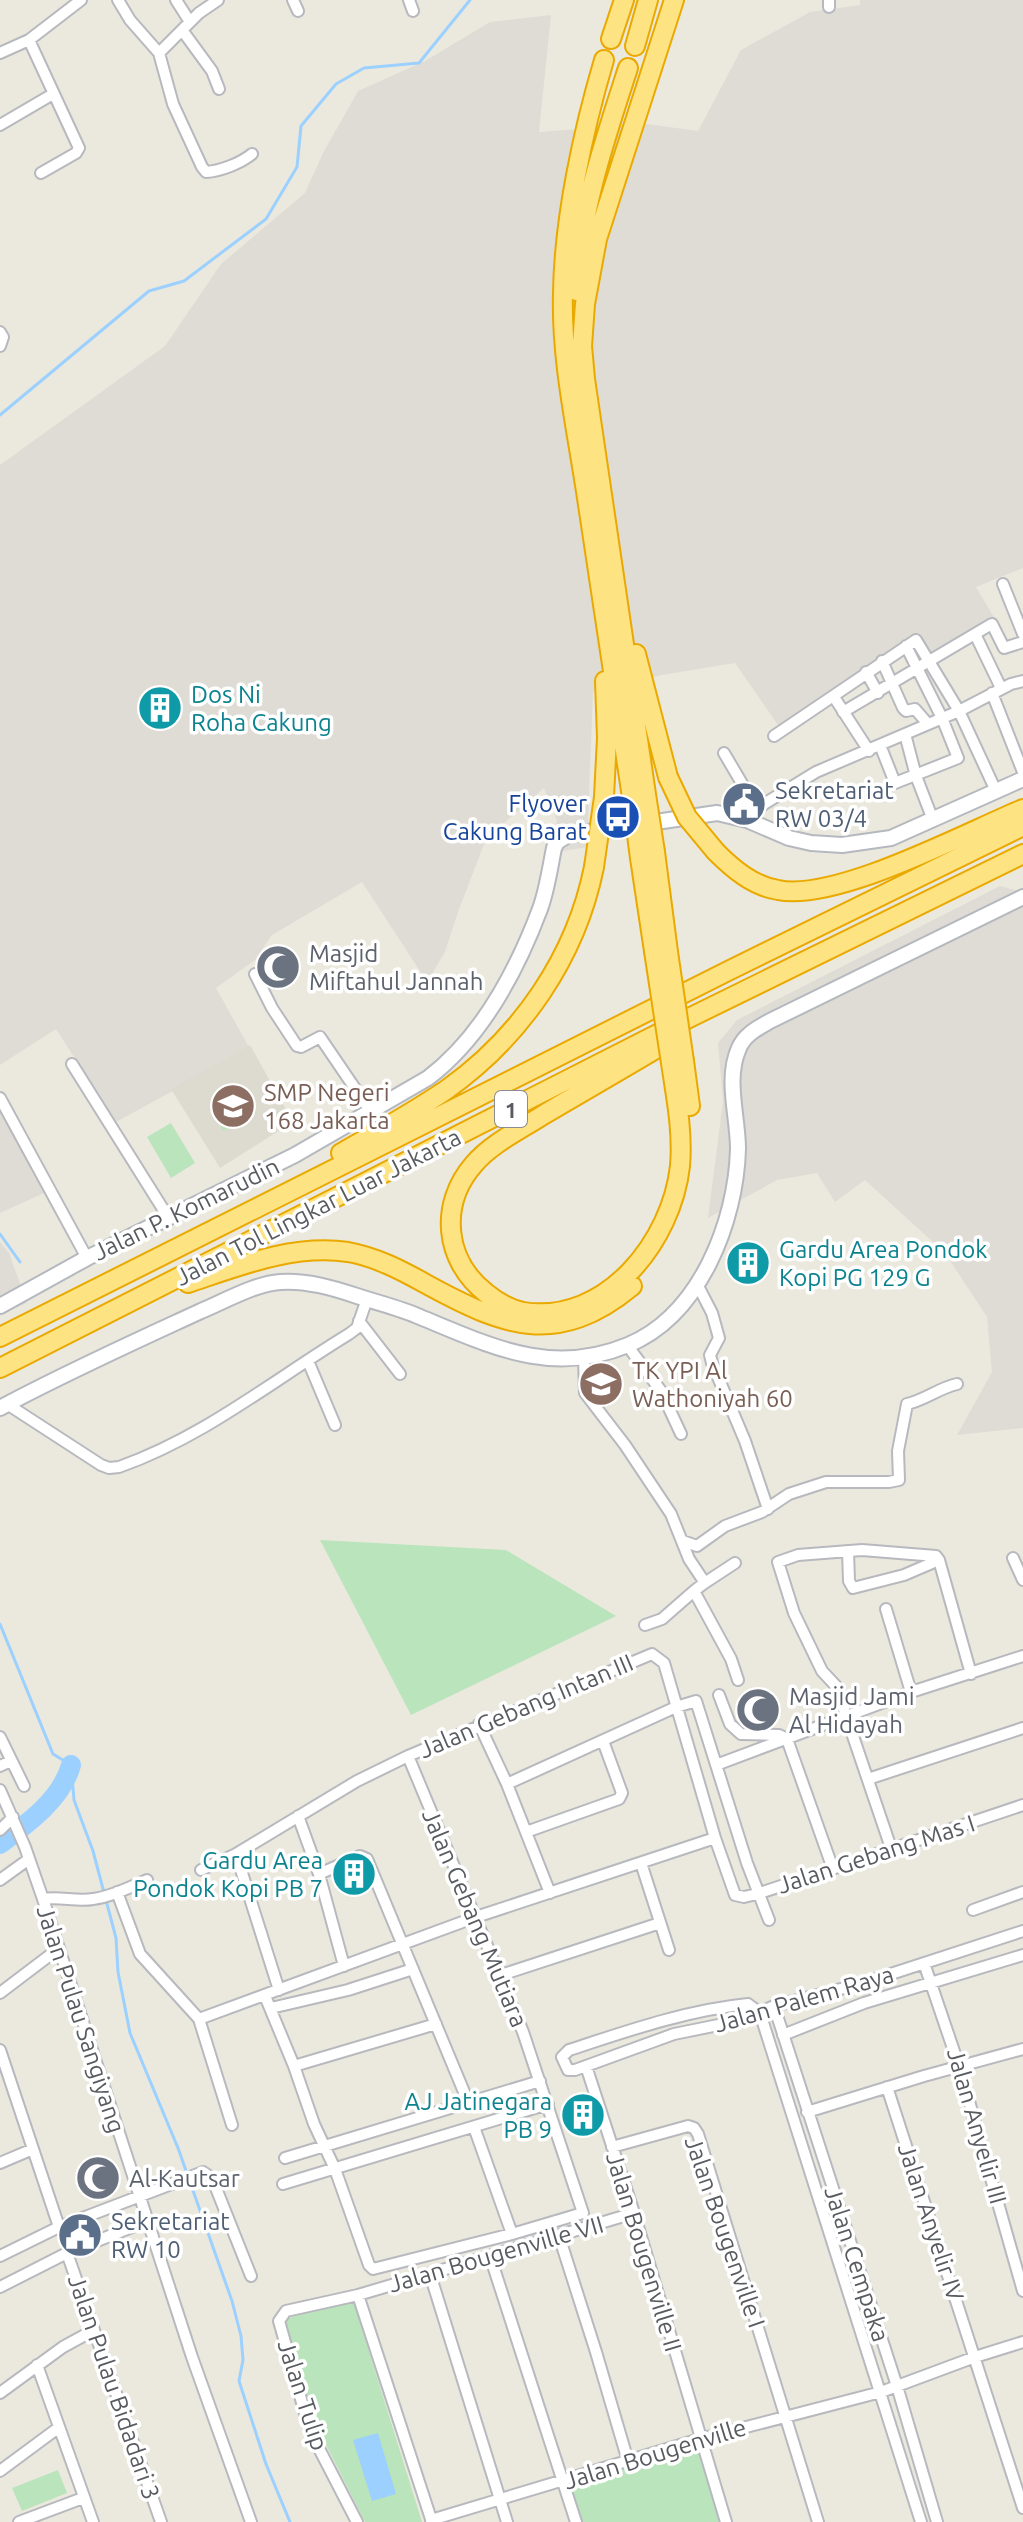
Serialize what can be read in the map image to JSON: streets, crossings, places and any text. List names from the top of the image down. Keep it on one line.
{"streets":{"highway":["1","Jalan Tol Lingkar Luar Jakarta"],"street":["Jalan P. Komarudin","Jalan Gebang Intan III","Jalan Gebang Mas I","Jalan Gebang Mutiara","Jalan Palem Raya","Jalan Pulau Sangiyang","Jalan Anyelir III","Jalan Anyelir IV","Jalan Bougenville I","Jalan Bougenville II","Jalan Bougenville VII","Jalan Cempaka","Jalan Pulau Bidadari 3","Jalan Tulip","Jalan Bougenville"]},"crossings":[["Jalan Gebang Intan III","Jalan Gebang Mutiara"],["Jalan Palem Raya","Jalan Anyelir III"],["Jalan Palem Raya","Jalan Bougenville II"],["Jalan Palem Raya","Jalan Cempaka"],["Jalan Anyelir IV","Jalan Bougenville"],["Jalan Bougenville I","Jalan Bougenville II"],["Jalan Bougenville I","Jalan Bougenville"],["Jalan Bougenville II","Jalan Bougenville VII"],["Jalan Bougenville II","Jalan Bougenville"],["Jalan Bougenville VII","Jalan Tulip"],["Jalan Cempaka","Jalan Bougenville"]],"places":{"building":["Dos Ni Roha Cakung","Gardu Area Pondok Kopi PG 129 G","Gardu Area Pondok Kopi PB 7","AJ Jatinegara PB 9"],"public building":["Sekretariat RW 03/4","Sekretariat RW 10"],"bus stop":["Flyover Cakung Barat"],"mosque":["Masjid Miftahul Jannah","Masjid Jami Al Hidayah","Al-Kautsar"],"school or university":["SMP Negeri 168 Jakarta","TK YPI Al Wathoniyah 60"]}}
